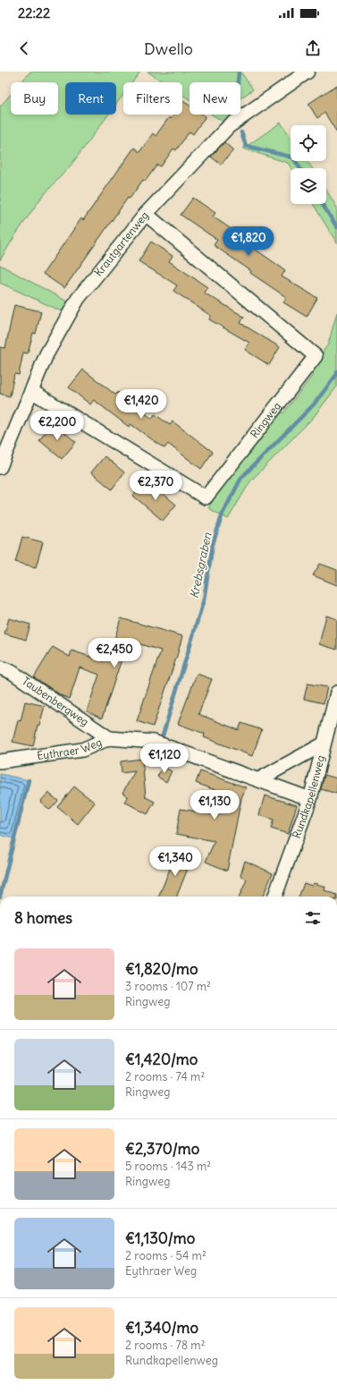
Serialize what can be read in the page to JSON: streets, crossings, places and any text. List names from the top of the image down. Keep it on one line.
{"streets":{"street":["Krautgartenweg","Ringweg","Taubenbergweg","Eythraer Weg","Rundkapellenweg"]},"crossings":[["Krautgartenweg","Ringweg"],["Taubenbergweg","Eythraer Weg"],["Eythraer Weg","Rundkapellenweg"]],"water":["Krebsgraben"],"page":{"status":"22:22","header":"Dwello","chip":["Buy","Rent","Filters","New"],"price":["€1,820","€1,420","€2,200","€2,370","€2,450","€1,120","€1,130","€1,340"],"heading":"8 homes","list":[{"name":"€1,820/mo","note":"3 rooms · 107 m² · Ringweg"},{"name":"€1,420/mo","note":"2 rooms · 74 m² · Ringweg"},{"name":"€2,370/mo","note":"5 rooms · 143 m² · Ringweg"},{"name":"€1,130/mo","note":"2 rooms · 54 m² · Eythraer Weg"},{"name":"€1,340/mo","note":"2 rooms · 78 m² · Rundkapellenweg"}]}}
